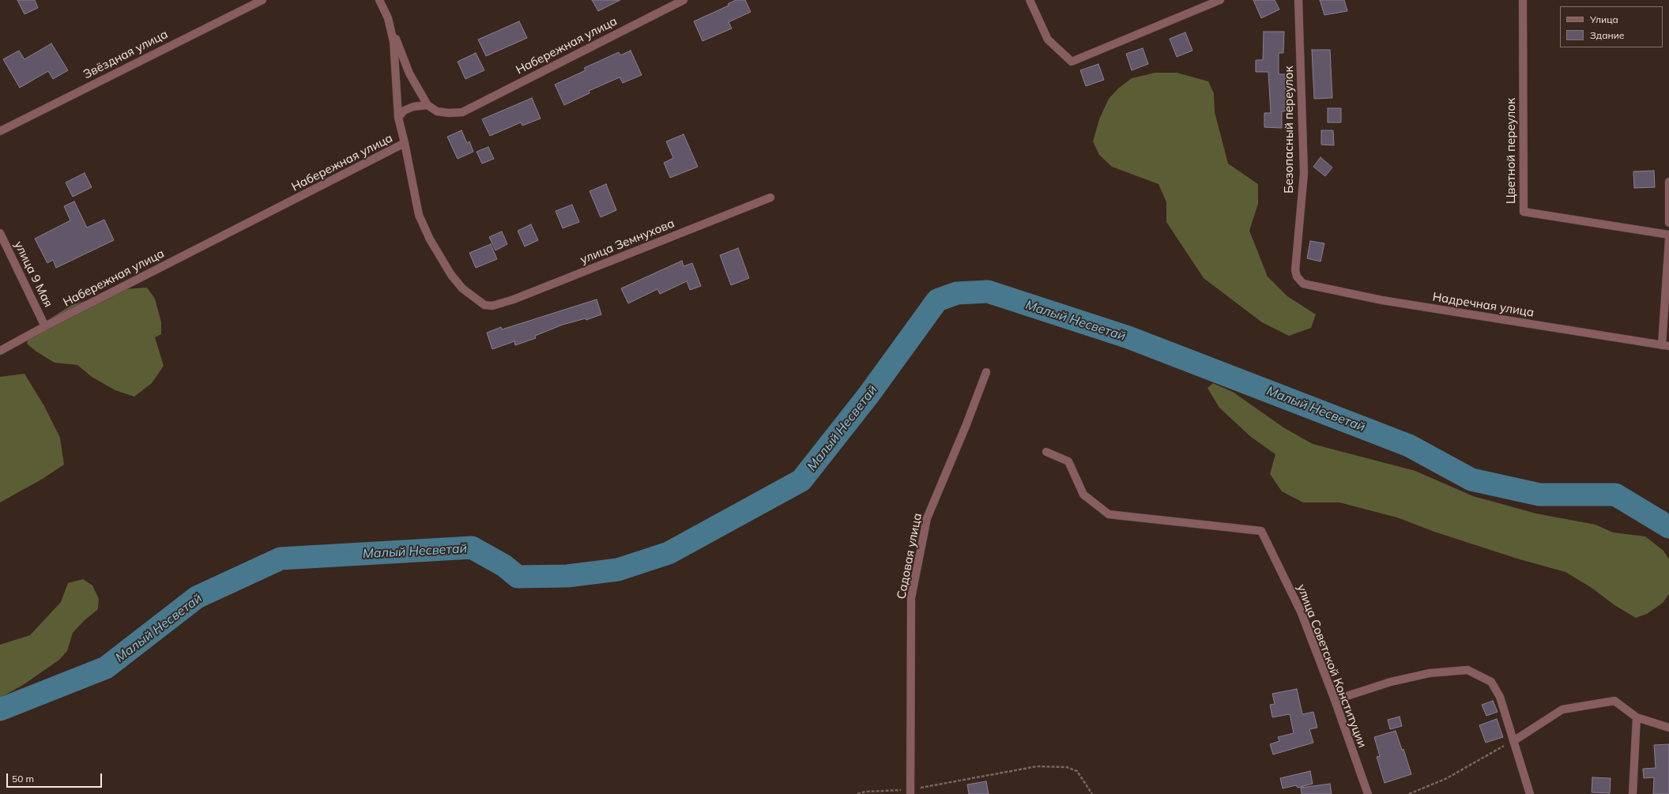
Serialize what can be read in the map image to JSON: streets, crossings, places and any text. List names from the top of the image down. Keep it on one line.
{"streets":{"street":["Набережная улица","Звёздная улица","Безопасный переулок","Цветной переулок","улица Земнухова","улица 9 Мая","Надречная улица","Садовая улица","улица Советской Конституции"]},"crossings":[["Набережная улица","улица Земнухова"],["Набережная улица","улица 9 Мая"],["Безопасный переулок","Надречная улица"]],"water":["Малый Несветай"],"legend":["Улица","Здание"],"scale_bar":"50 m"}
